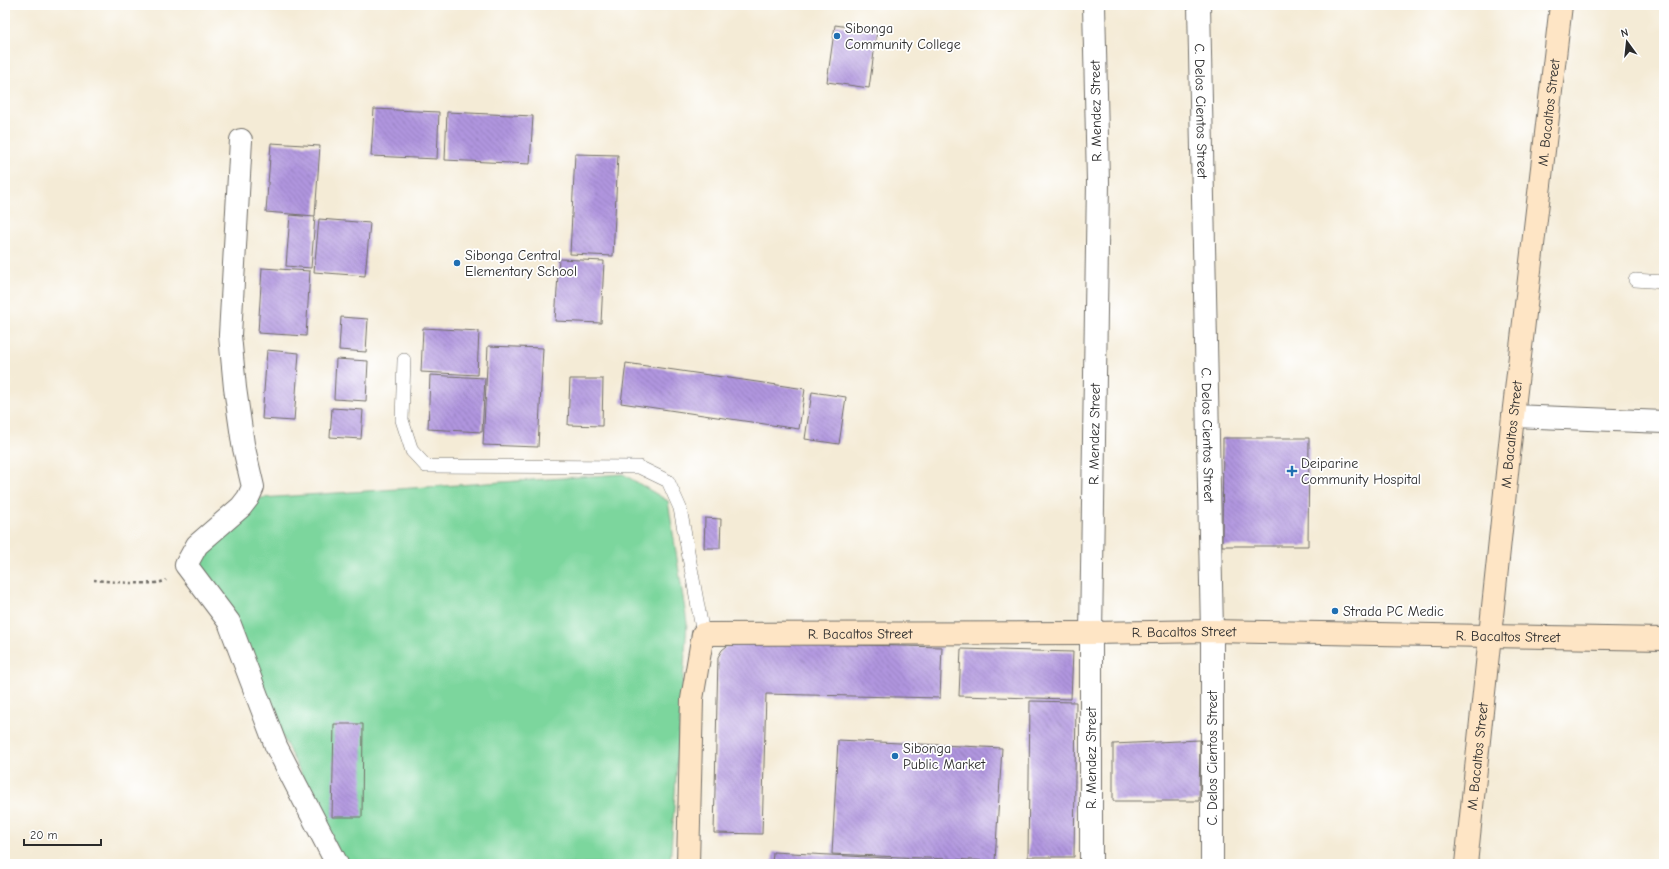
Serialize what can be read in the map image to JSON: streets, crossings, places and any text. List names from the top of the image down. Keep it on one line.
{"streets":{"street":["R. Mendez Street","C. Delos Cientos Street","M. Bacaltos Street","R. Bacaltos Street"]},"crossings":[["R. Mendez Street","R. Bacaltos Street"],["C. Delos Cientos Street","R. Bacaltos Street"],["M. Bacaltos Street","R. Bacaltos Street"]],"places":{"other":["Sibonga Community College","Sibonga Central Elementary School","Strada PC Medic","Sibonga Public Market"],"health":["Deiparine Community Hospital"]},"scale_bar":"20 m","north":"top"}
